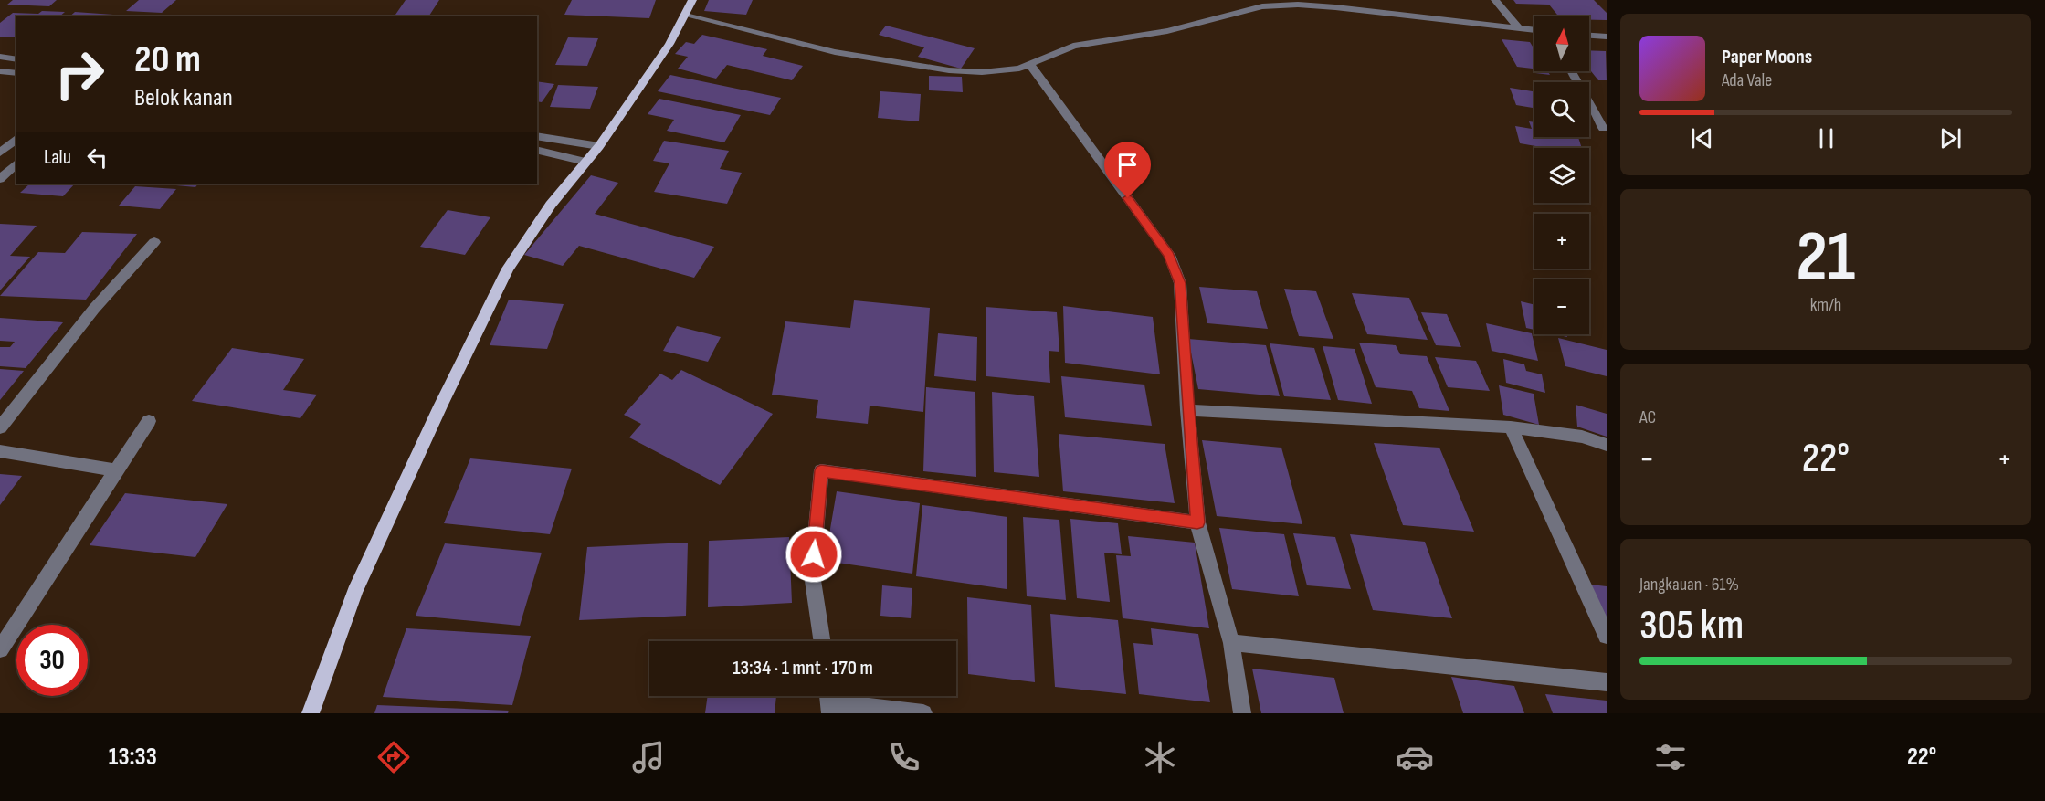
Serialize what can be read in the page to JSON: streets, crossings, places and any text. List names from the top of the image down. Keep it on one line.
{"north":"top","page":{"map_buttons":["+","−"],"turn":["20 m","Belok kanan"],"song":["Paper Moons","Ada Vale"],"then":"Lalu","tile":[["21","km/h"],"AC",["Jangkauan · 61%","305 km"]],"heat":["−","22°","+"],"limit":"30","trip":"13:34 · 1 mnt · 170 m","tabs":["13:33","22°"]}}
